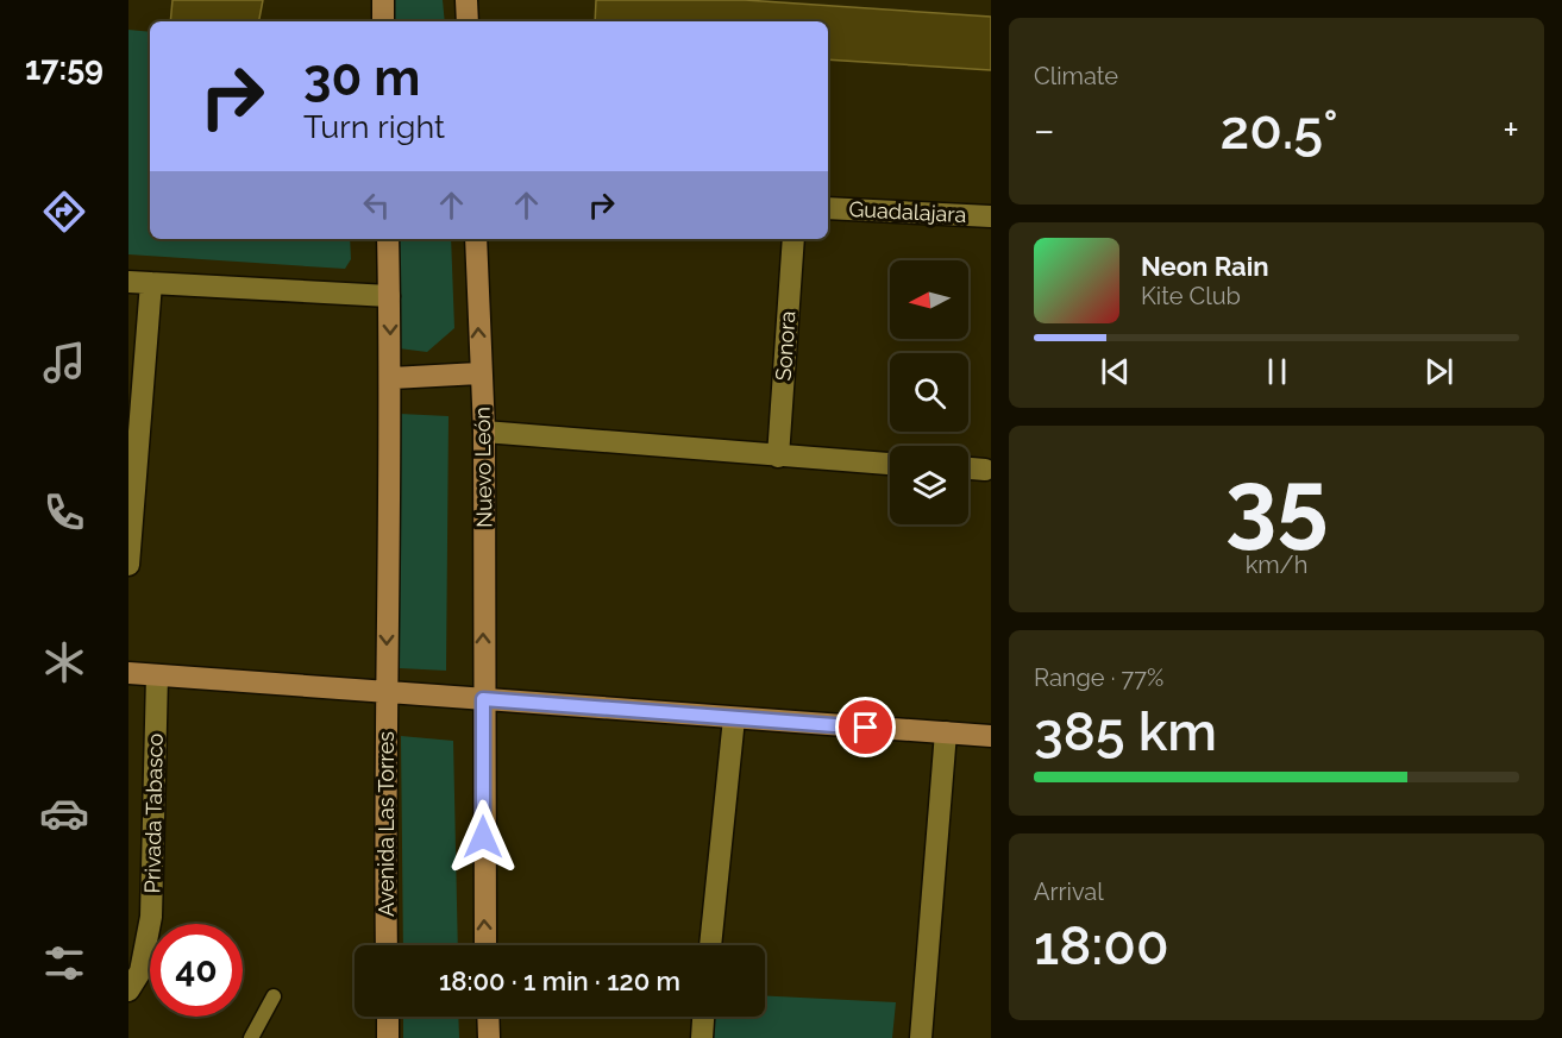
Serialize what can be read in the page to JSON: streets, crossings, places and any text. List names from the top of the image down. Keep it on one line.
{"streets":{"street":["Guadalajara","Sonora","Nuevo León","Privada Tabasco","Avenida Las Torres"]},"north":"left","page":{"tabs":"17:59","tile":["Climate",["35","km/h"],["Range · 77%","385 km"],["Arrival","18:00"]],"turn":["30 m","Turn right"],"heat":["−","20.5°","+"],"song":["Neon Rain","Kite Club"],"limit":"40","trip":"18:00 · 1 min · 120 m"}}
